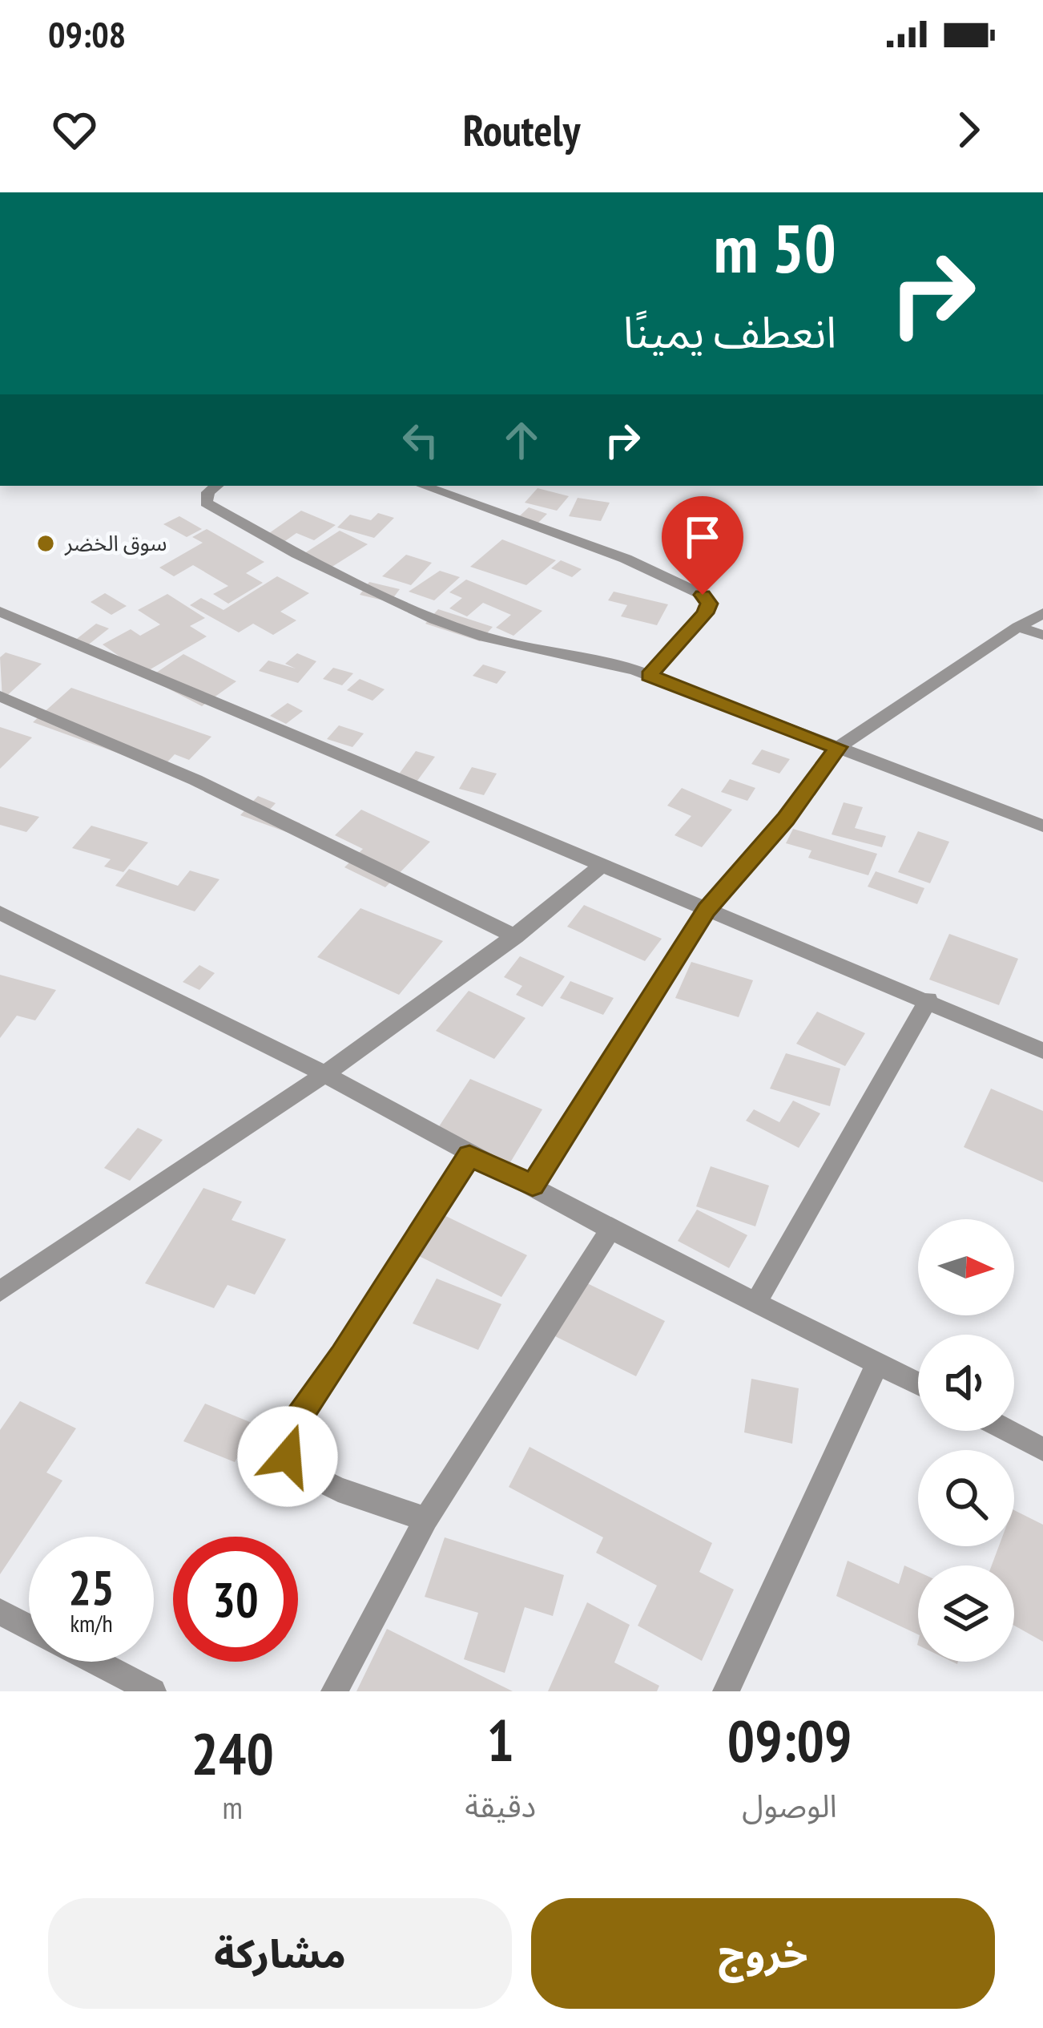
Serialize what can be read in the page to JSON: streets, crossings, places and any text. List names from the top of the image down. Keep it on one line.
{"places":["سوق الخضر"],"north":"right","page":{"status":"09:08","header":"Routely","turn":["50 m","انعطف يمينًا"],"speed":"25 km/h","limit":"30","eta":["09:09","الوصول","1","دقيقة","240","m"],"buttons":["خروج","مشاركة"]}}
